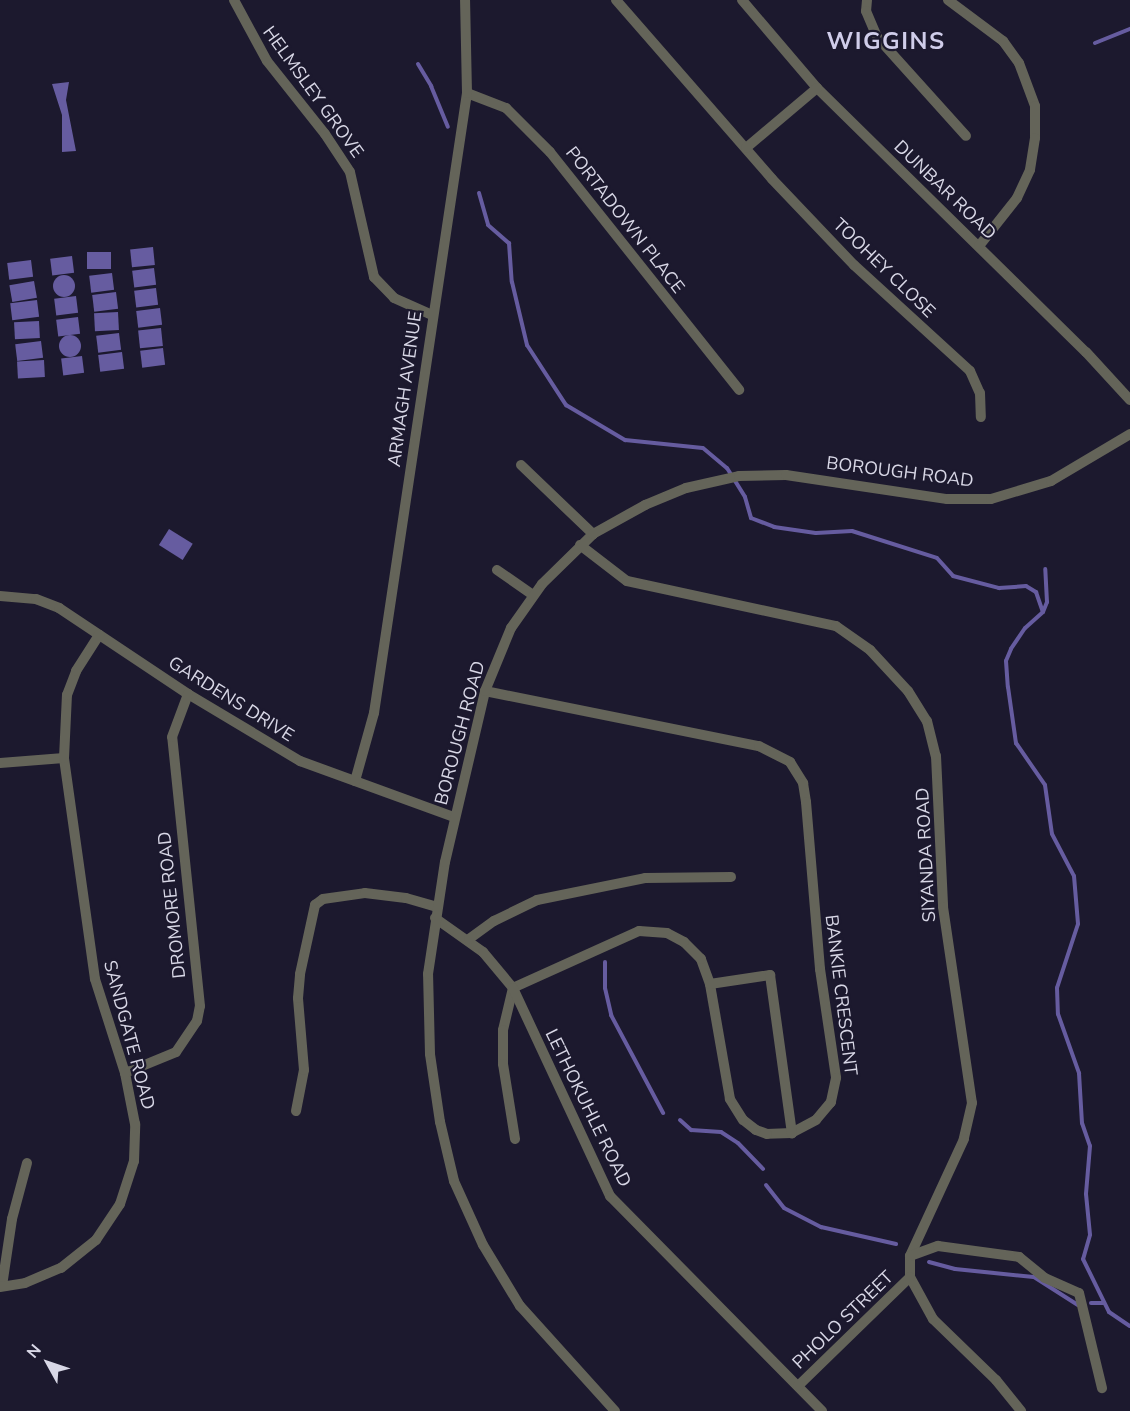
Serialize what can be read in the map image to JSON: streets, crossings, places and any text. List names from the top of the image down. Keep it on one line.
{"streets":{"street":["HELMSLEY GROVE","DUNBAR ROAD","PORTADOWN PLACE","TOOHEY CLOSE","ARMAGH AVENUE","BOROUGH ROAD","GARDENS DRIVE","SIYANDA ROAD","DROMORE ROAD","BANKIE CRESCENT","SANDGATE ROAD","LETHOKUHLE ROAD","PHOLO STREET"]},"crossings":[["HELMSLEY GROVE","ARMAGH AVENUE"],["PORTADOWN PLACE","ARMAGH AVENUE"],["ARMAGH AVENUE","GARDENS DRIVE"],["BOROUGH ROAD","GARDENS DRIVE"],["BOROUGH ROAD","SIYANDA ROAD"],["BOROUGH ROAD","BANKIE CRESCENT"],["BOROUGH ROAD","LETHOKUHLE ROAD"],["GARDENS DRIVE","DROMORE ROAD"],["GARDENS DRIVE","SANDGATE ROAD"],["SIYANDA ROAD","PHOLO STREET"],["DROMORE ROAD","SANDGATE ROAD"],["LETHOKUHLE ROAD","PHOLO STREET"]],"districts":["WIGGINS"],"north":"top left"}
